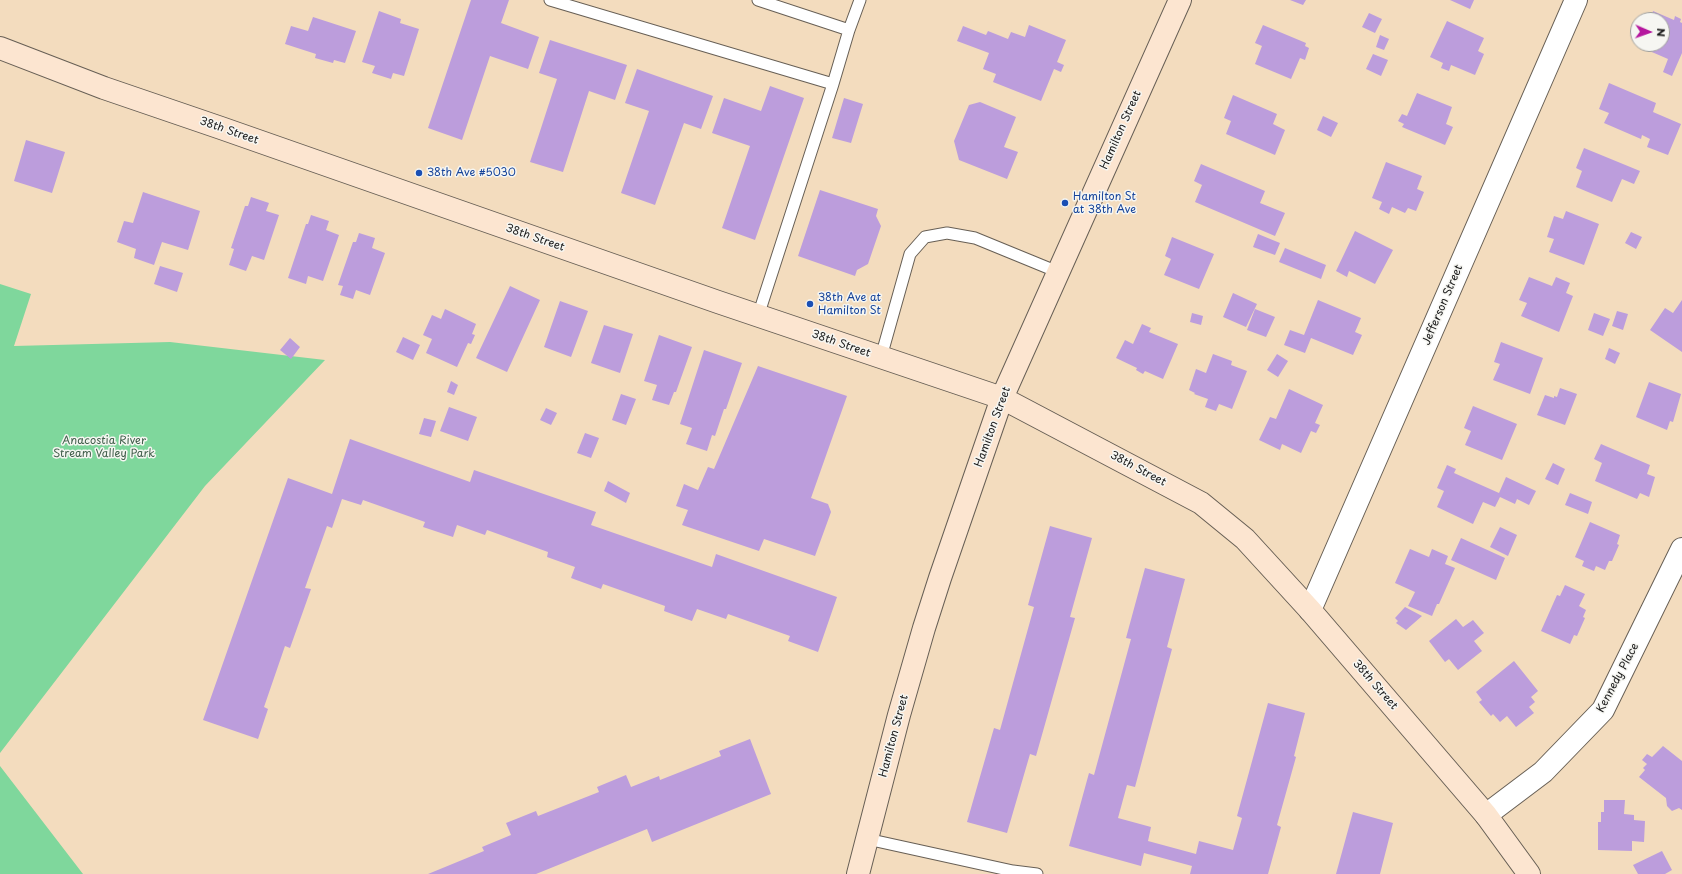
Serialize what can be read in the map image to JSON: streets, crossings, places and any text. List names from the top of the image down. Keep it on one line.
{"streets":{"main road":["Hamilton Street","38th Street"],"street":["Jefferson Street","Kennedy Place"]},"crossings":[["Hamilton Street","38th Street"],["38th Street","Jefferson Street"],["38th Street","Kennedy Place"]],"parks":["Anacostia River Stream Valley Park"],"places":["38th Ave #5030","Hamilton St at 38th Ave","38th Ave at Hamilton St"],"north":"right"}
